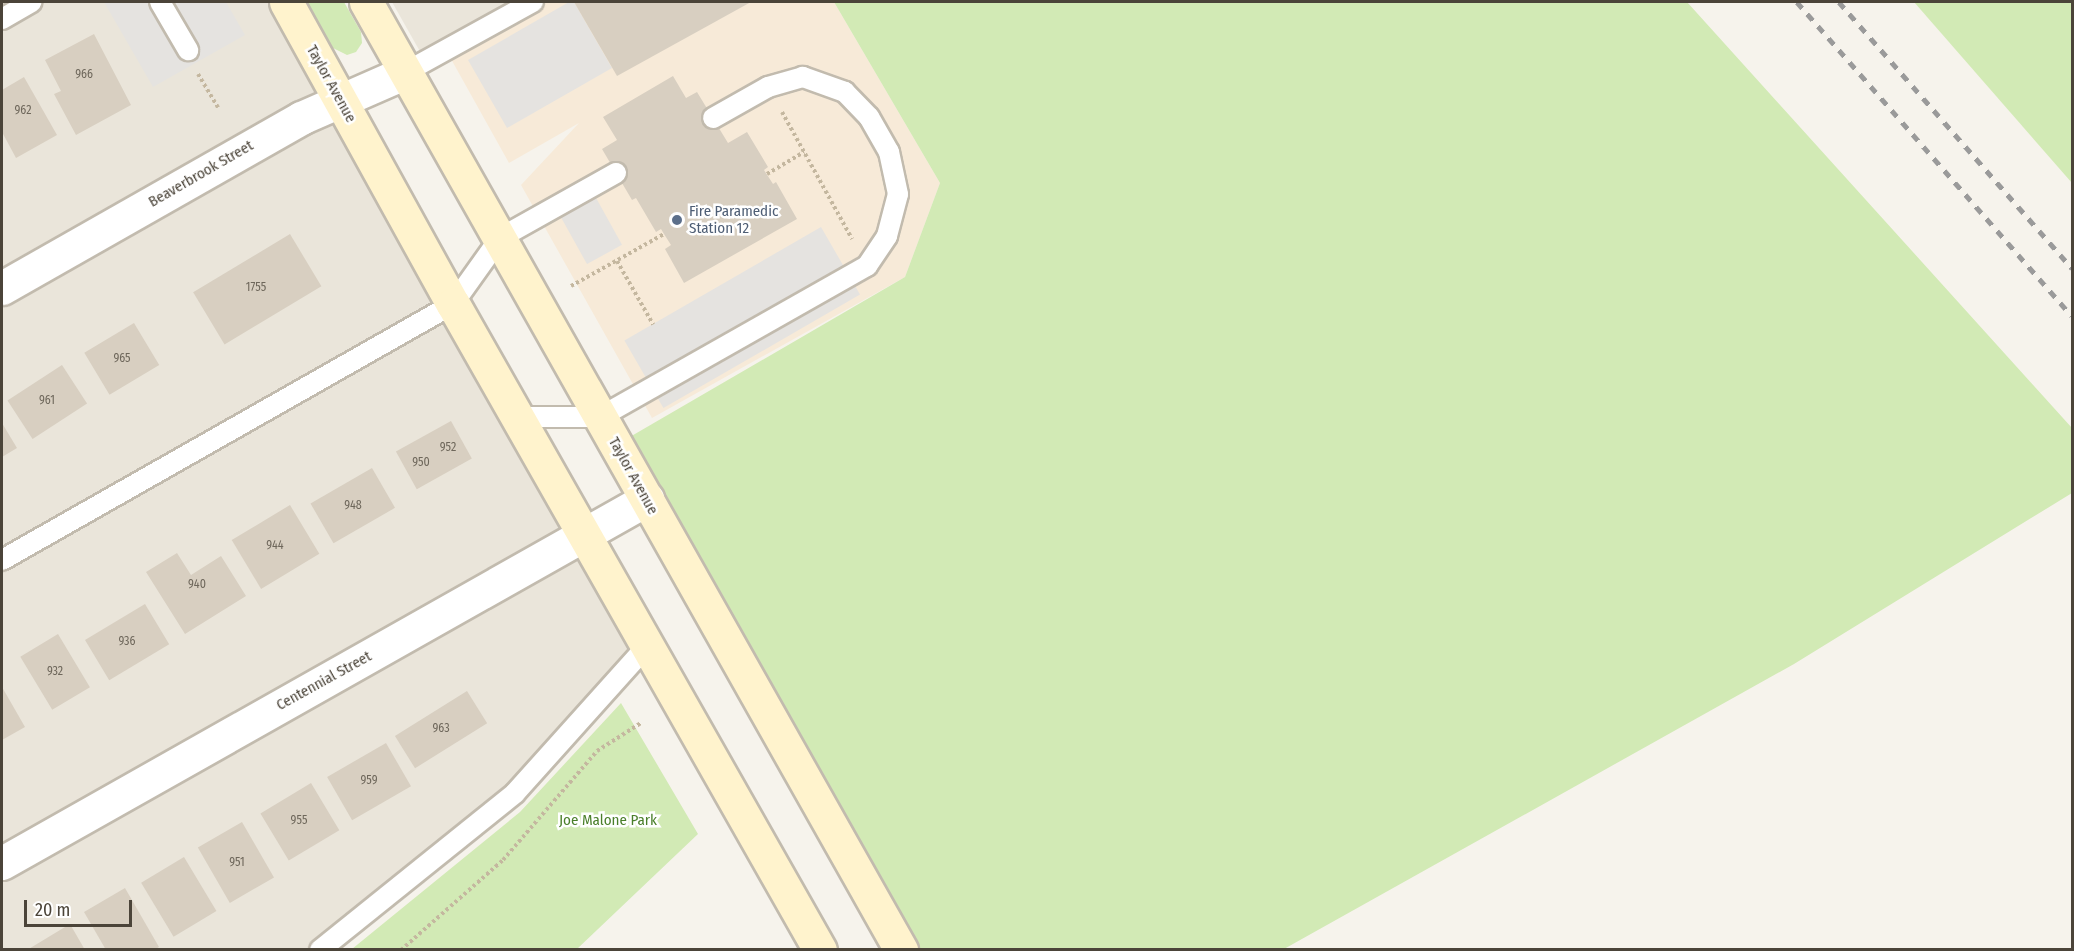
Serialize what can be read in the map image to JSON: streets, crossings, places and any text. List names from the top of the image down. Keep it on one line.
{"streets":{"main road":["Taylor Avenue"],"street":["Beaverbrook Street","Centennial Street"]},"crossings":[["Taylor Avenue","Beaverbrook Street"],["Taylor Avenue","Centennial Street"]],"parks":["Joe Malone Park"],"places":["Fire Paramedic Station 12"],"house_numbers":["966","962","1755","965","961","952","950","948","944","940","936","932","963","959","955","951"],"scale_bar":"20 m"}
